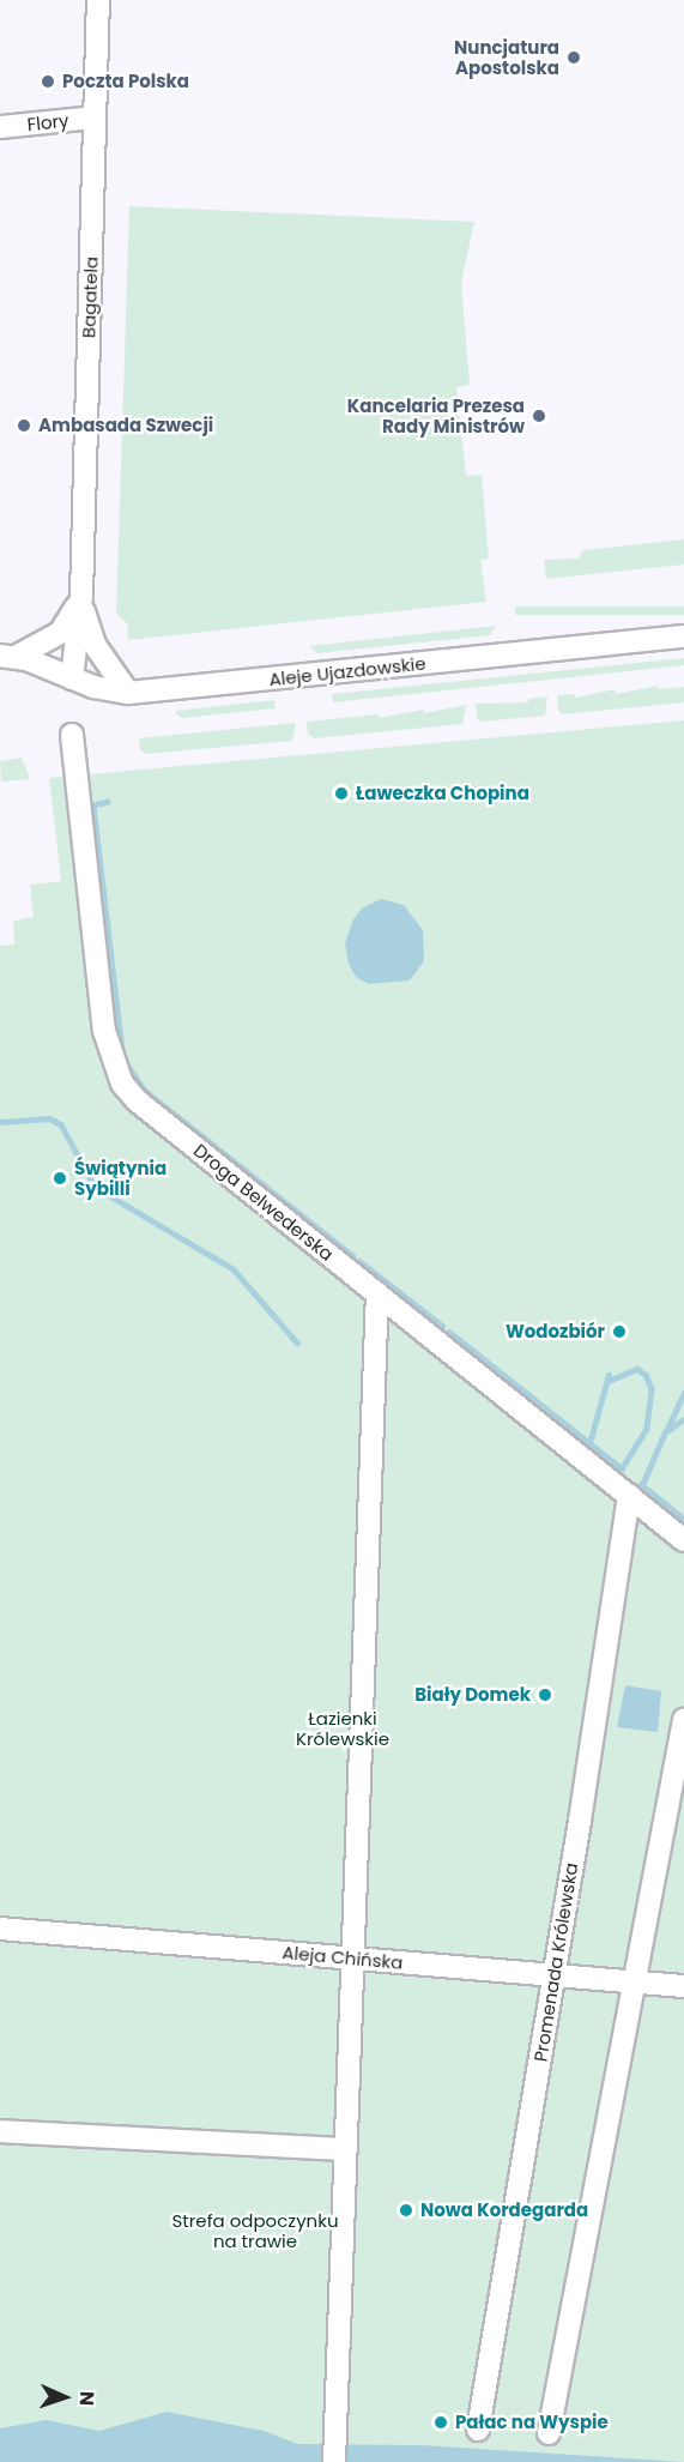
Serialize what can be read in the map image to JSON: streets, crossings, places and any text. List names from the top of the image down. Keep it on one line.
{"streets":{"street":["Flory","Bagatela","Aleje Ujazdowskie","Droga Belwederska","Aleja Chińska","Promenada Królewska"]},"crossings":[["Flory","Bagatela"],["Bagatela","Aleje Ujazdowskie"],["Droga Belwederska","Promenada Królewska"],["Aleja Chińska","Promenada Królewska"]],"parks":["Łazienki Królewskie","Strefa odpoczynku na trawie"],"places":["Nuncjatura Apostolska","Poczta Polska","Kancelaria Prezesa Rady Ministrów","Ambasada Szwecji","Ławeczka Chopina","Świątynia Sybilli","Wodozbiór","Biały Domek","Nowa Kordegarda","Pałac na Wyspie"],"north":"right"}
